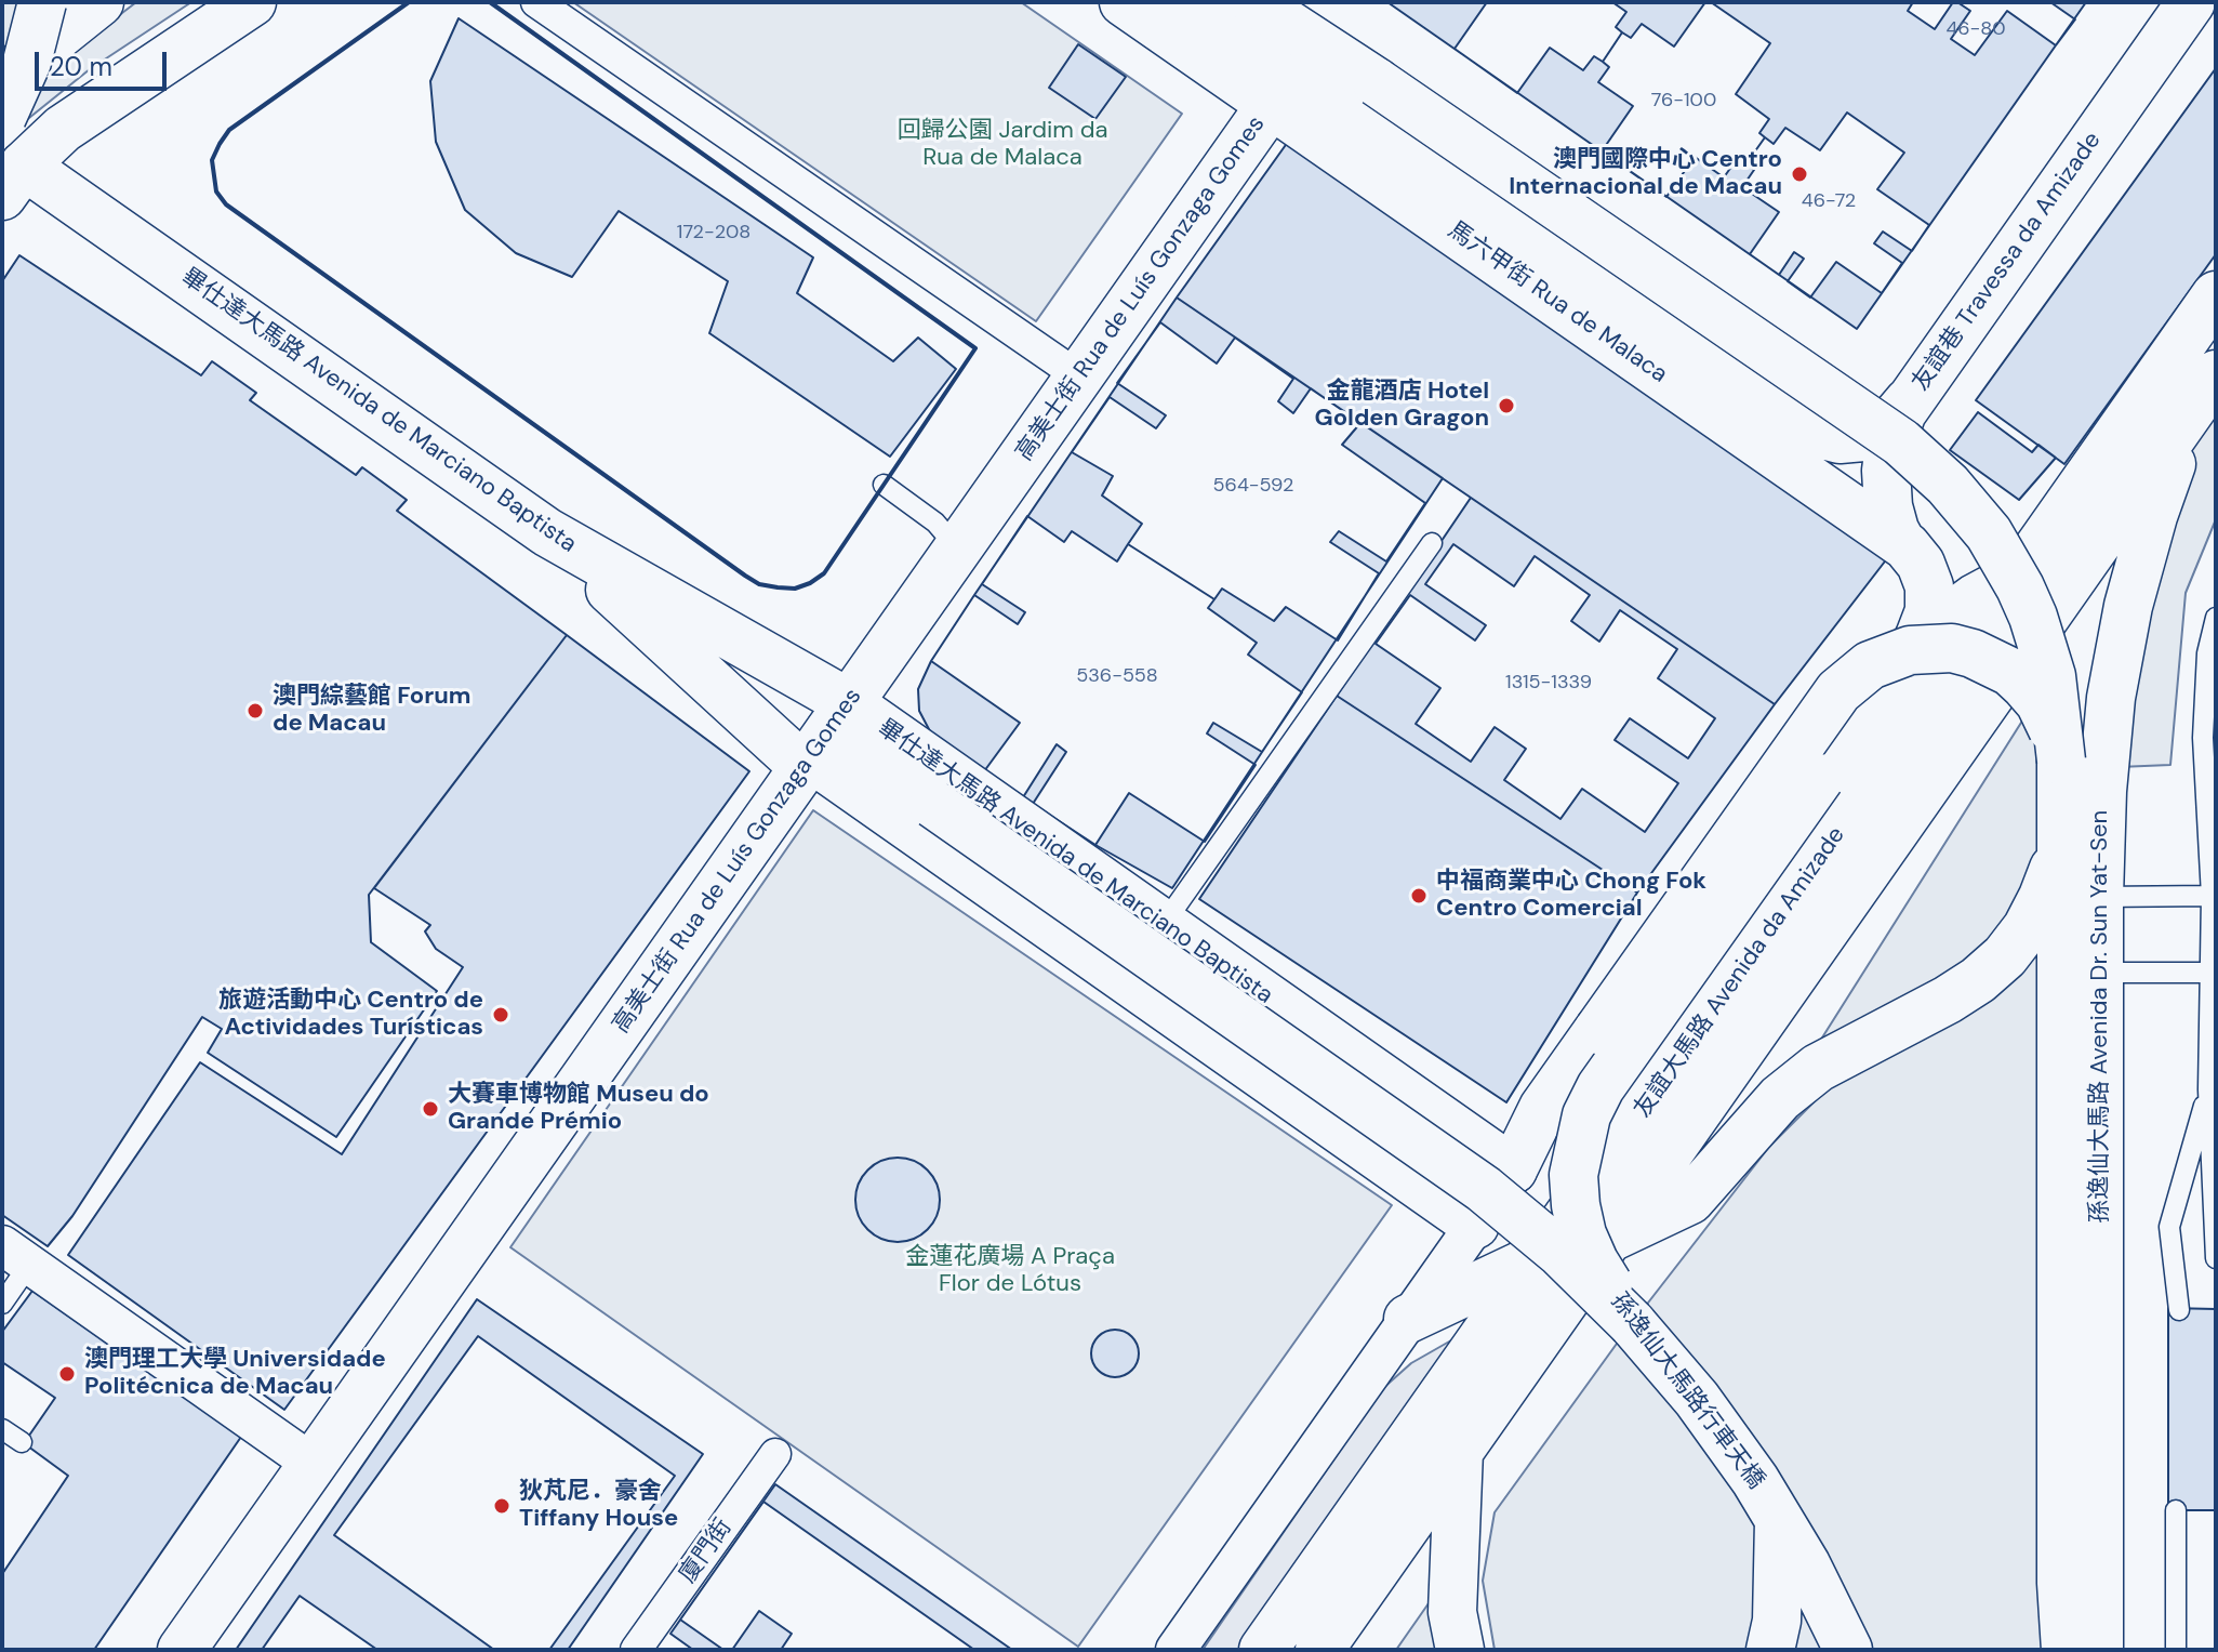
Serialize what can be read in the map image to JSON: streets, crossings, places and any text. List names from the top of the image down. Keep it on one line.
{"streets":{"main road":["友誼巷 Travessa da Amizade","高美士街 Rua de Luís Gonzaga Gomes","馬六甲街 Rua de Malaca","畢仕達大馬路 Avenida de Marciano Baptista","友誼大馬路 Avenida da Amizade","孫逸仙大馬路 Avenida Dr. Sun Yat-Sen","孫逸仙大馬路行車天橋"],"street":["廈門街"]},"crossings":[["友誼巷 Travessa da Amizade","馬六甲街 Rua de Malaca"],["高美士街 Rua de Luís Gonzaga Gomes","馬六甲街 Rua de Malaca"],["高美士街 Rua de Luís Gonzaga Gomes","畢仕達大馬路 Avenida de Marciano Baptista"],["馬六甲街 Rua de Malaca","孫逸仙大馬路行車天橋"],["友誼大馬路 Avenida da Amizade","孫逸仙大馬路 Avenida Dr. Sun Yat-Sen"]],"parks":["回歸公園 Jardim da Rua de Malaca","金蓮花廣場 A Praça Flor de Lótus"],"places":["澳門國際中心 Centro Internacional de Macau","金龍酒店 Hotel Golden Gragon","澳門綜藝館 Forum de Macau","中福商業中心 Chong Fok Centro Comercial","旅遊活動中心 Centro de Actividades Turísticas","大賽車博物館 Museu do Grande Prémio","澳門理工大學 Universidade Politécnica de Macau","狄芃尼．豪舍 Tiffany House"],"house_numbers":["46-80","76-100","46-72","172-208","564-592","536-558","1315-1339"],"scale_bar":"20 m"}
